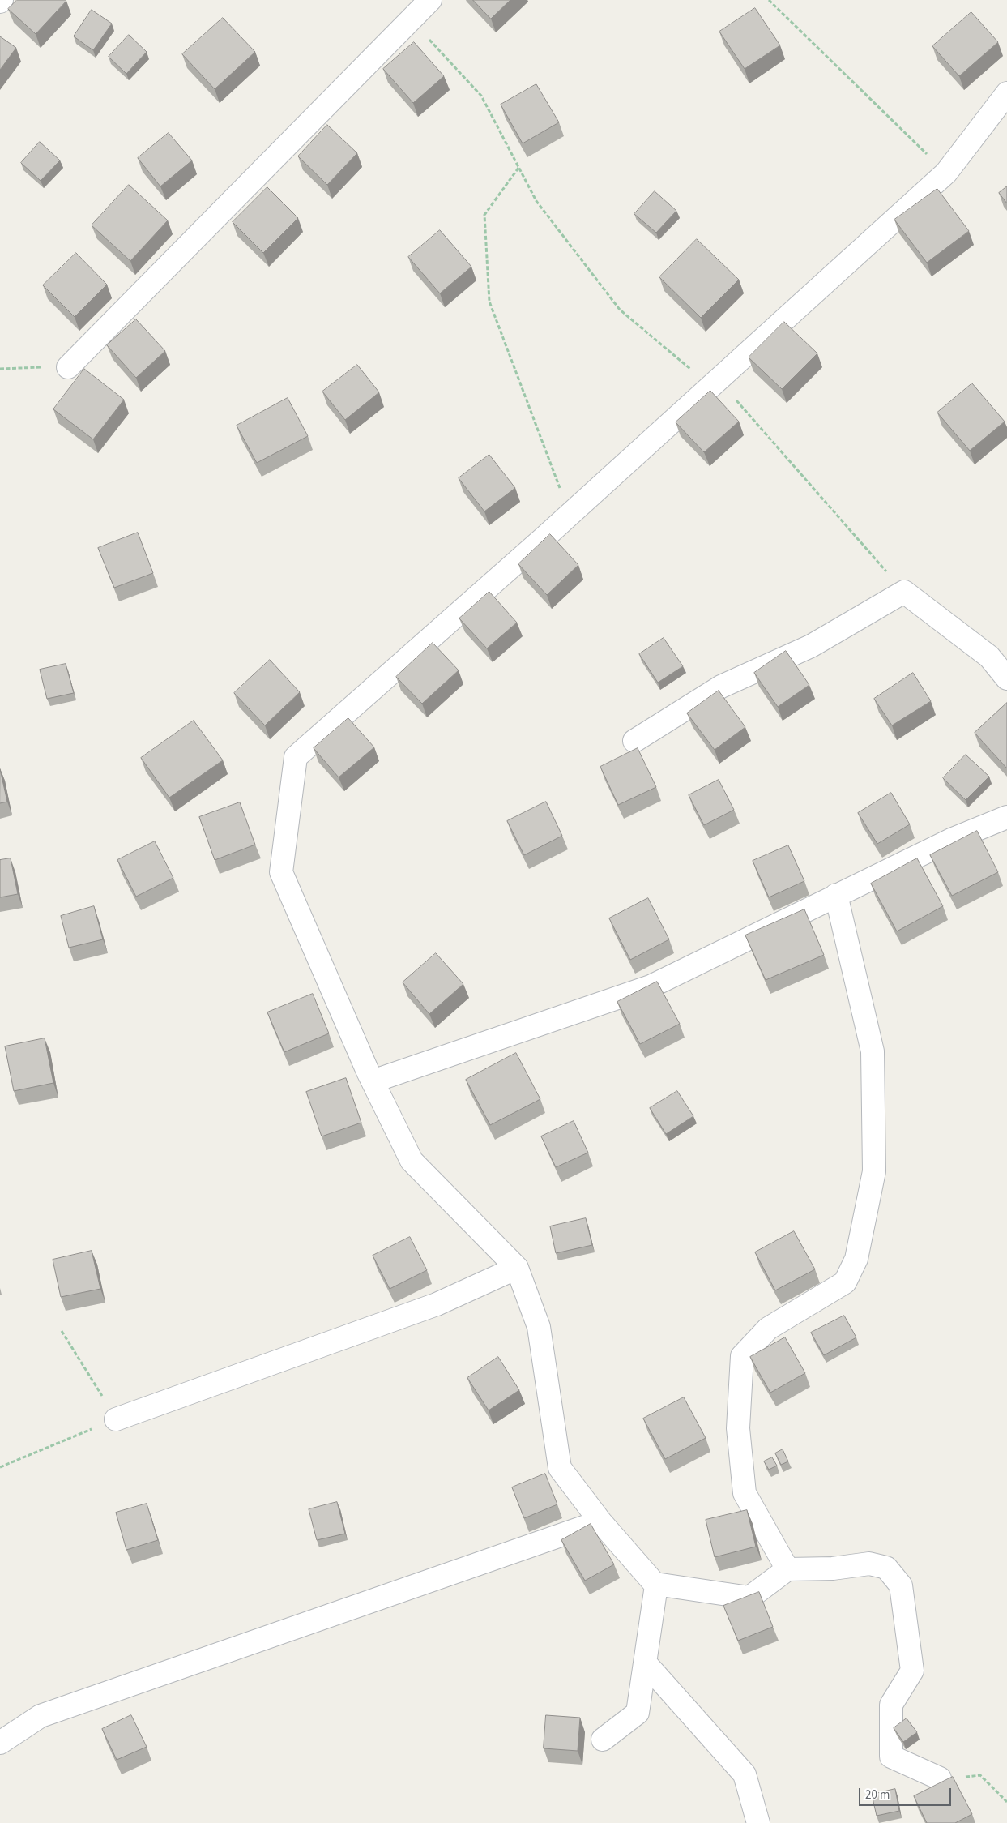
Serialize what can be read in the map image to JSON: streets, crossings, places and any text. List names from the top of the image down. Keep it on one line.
{"scale_bar":"20 m"}
